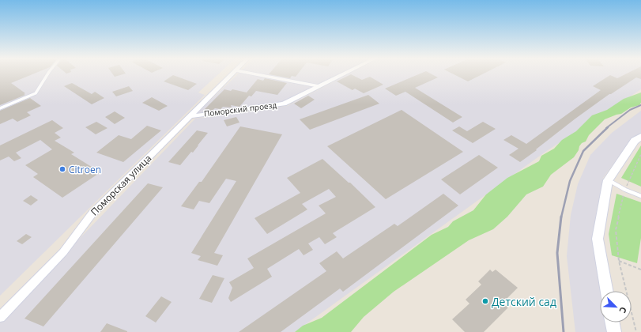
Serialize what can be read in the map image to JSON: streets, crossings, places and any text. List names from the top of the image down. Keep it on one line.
{"streets":{"street":["Поморский проезд","Поморская улица"]},"crossings":[["Поморский проезд","Поморская улица"]],"places":["Citroen","Детский сад"],"north":"bottom right"}
